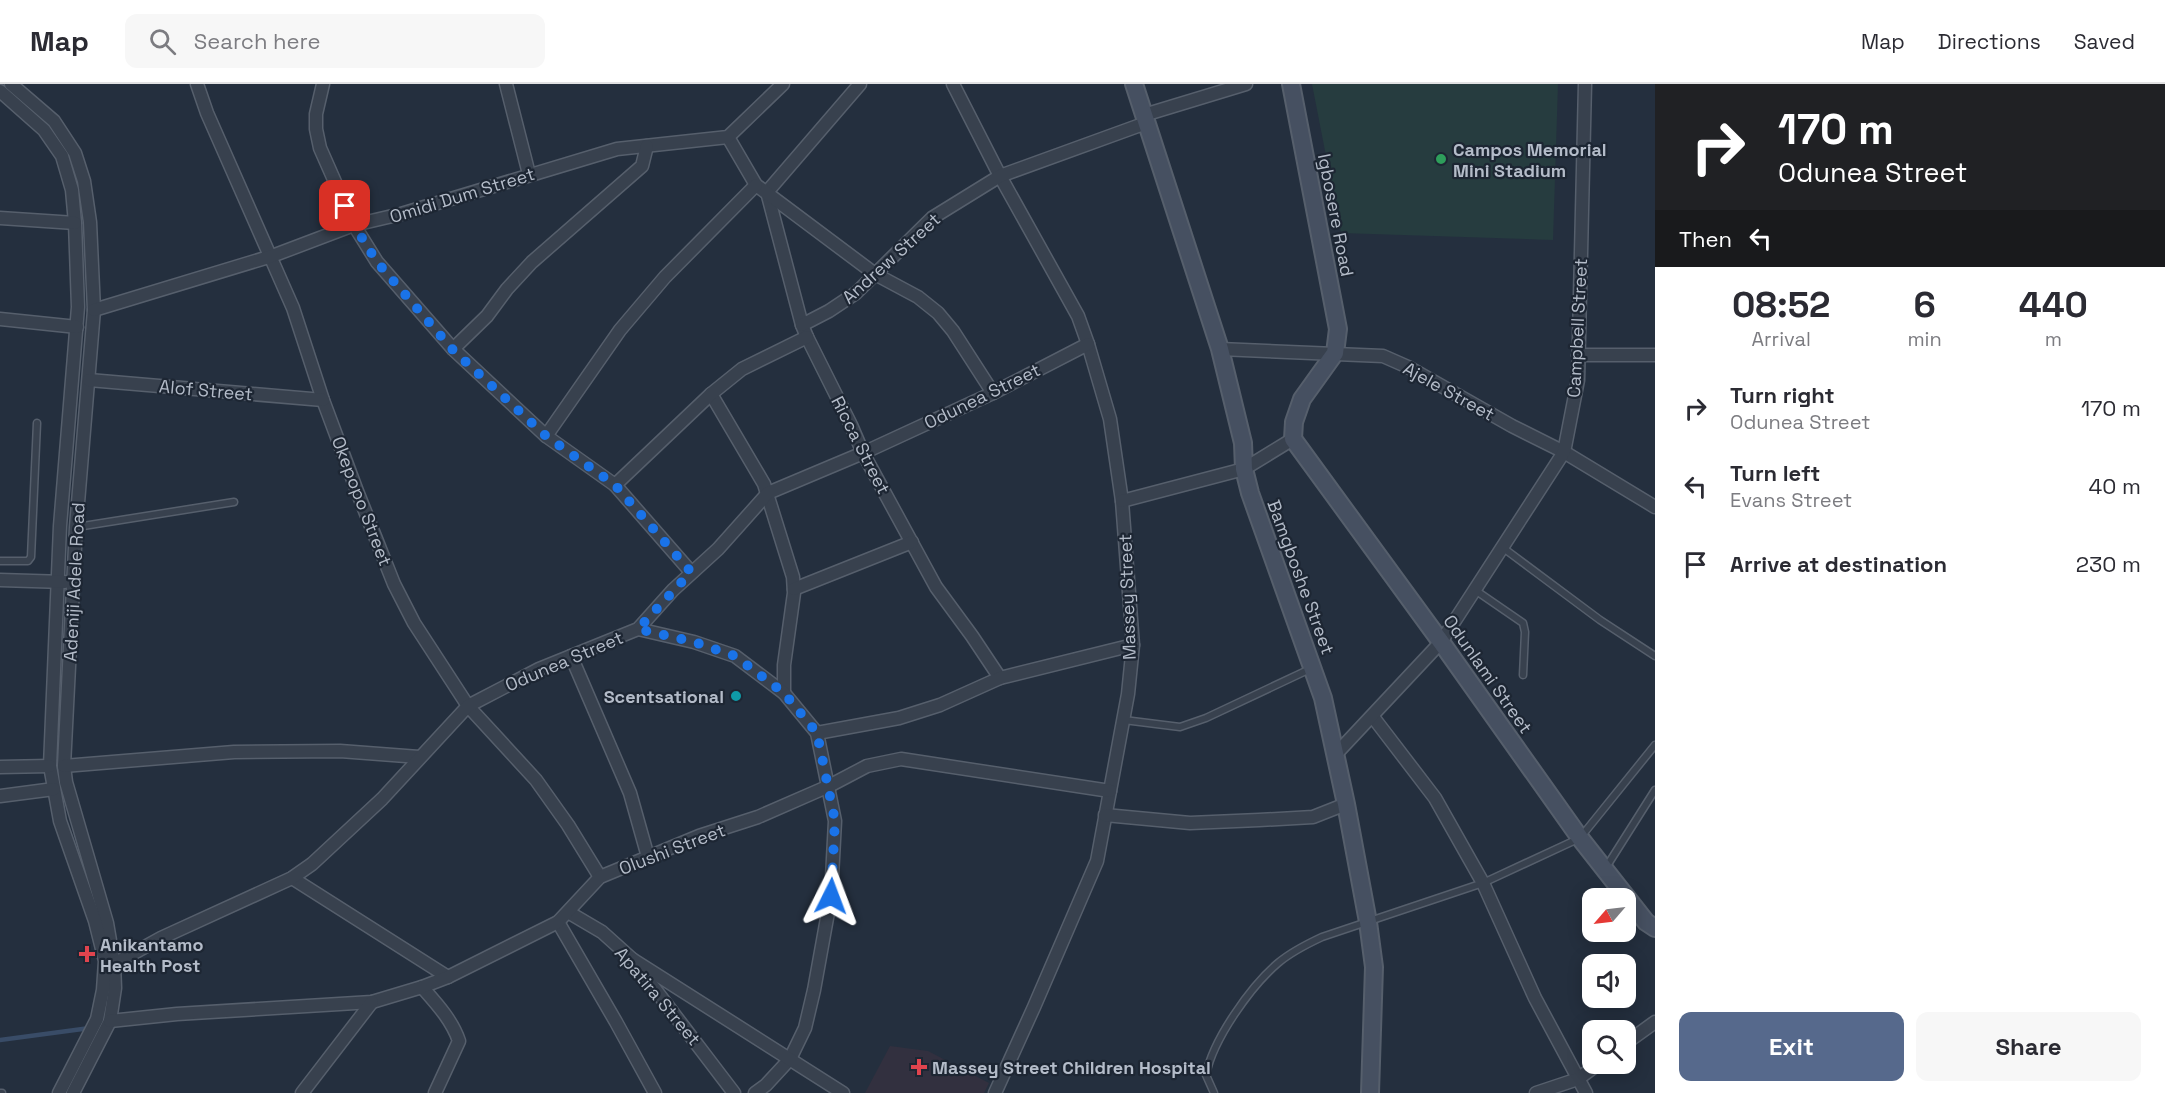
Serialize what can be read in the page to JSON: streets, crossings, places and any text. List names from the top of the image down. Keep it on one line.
{"streets":{"main road":["Igbosere Road","Bamgboshe Street","Odunlami Street"],"street":["Omidi Dum Street","Andrew Street","Campbell Street","Alof Street","Ajele Street","Odunea Street","Ricca Street","Okepopo Street","Adeniji Adele Road","Massey Street","Olushi Street","Apatira Street"]},"crossings":[["Omidi Dum Street","Okepopo Street"],["Omidi Dum Street","Adeniji Adele Road"],["Igbosere Road","Ajele Street"],["Andrew Street","Ricca Street"],["Andrew Street","Bamgboshe Street"],["Andrew Street","Massey Street"],["Campbell Street","Ajele Street"],["Campbell Street","Bamgboshe Street"],["Campbell Street","Odunlami Street"],["Alof Street","Okepopo Street"],["Alof Street","Adeniji Adele Road"],["Ajele Street","Bamgboshe Street"],["Odunea Street","Ricca Street"],["Odunea Street","Okepopo Street"],["Odunea Street","Adeniji Adele Road"],["Odunea Street","Massey Street"],["Okepopo Street","Olushi Street"],["Adeniji Adele Road","Olushi Street"],["Massey Street","Olushi Street"],["Olushi Street","Apatira Street"]],"places":{"other":["Campos Memorial Mini Stadium","Scentsational"],"health":["Anikantamo Health Post","Massey Street Children Hospital"]},"north":"bottom left","page":{"header":"Map","search":"Search here","nav":["Map","Directions","Saved"],"turn":["170 m","Odunea Street"],"then":"Then","eta":["08:52","Arrival","6","min","440","m"],"list":[{"name":"Turn right","note":"Odunea Street","value":"170 m"},{"name":"Turn left","note":"Evans Street","value":"40 m"},{"name":"Arrive at destination","value":"230 m"}],"buttons":["Exit","Share"]}}
